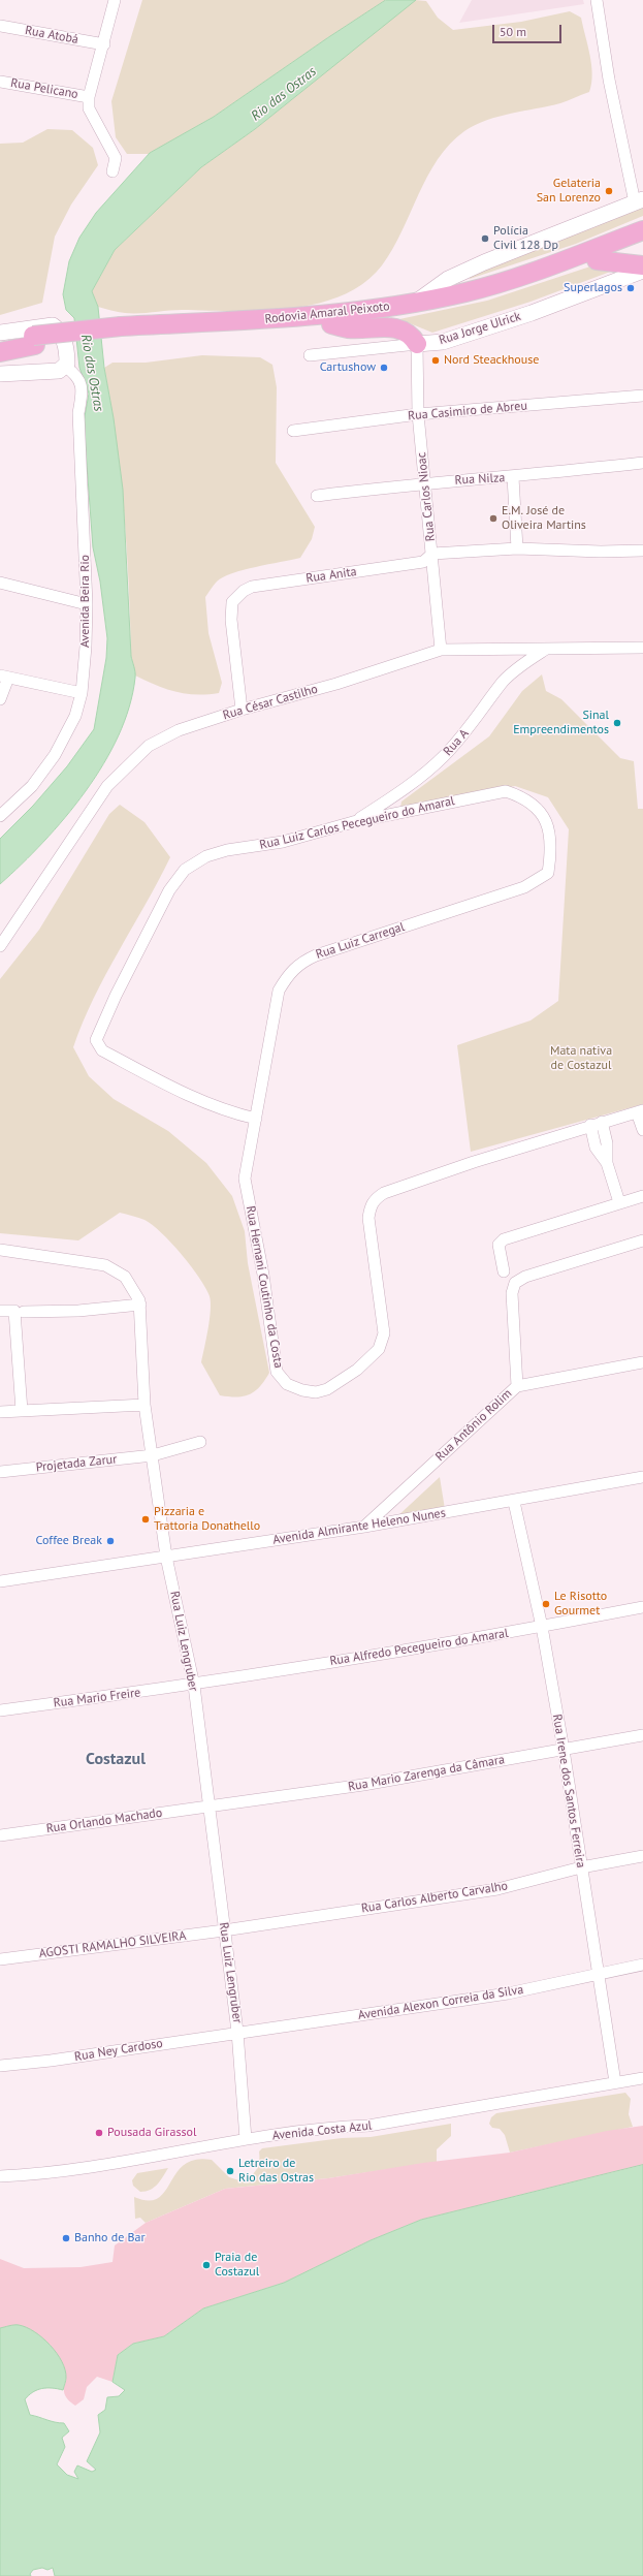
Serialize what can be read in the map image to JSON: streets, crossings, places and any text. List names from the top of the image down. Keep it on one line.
{"streets":{"highway":["Rodovia Amaral Peixoto"],"main road":["Rua Jorge Ulrick"],"street":["Rua Atobá","Rua Pelicano","Rua Casimiro de Abreu","Rua Nilza","Rua Carlos Nioac","Rua Anita","Avenida Beira Rio","Rua César Castilho","Rua A","Rua Luiz Carlos Pecegueiro do Amaral","Rua Luiz Carregal","Rua Hernani Coutinho da Costa","Rua Antônio Rolim","Projetada Zarur","Avenida Almirante Heleno Nunes","Rua Luiz Lengruber","Rua Alfredo Pecegueiro do Amaral","Rua Mario Freire","Rua Mario Zarenga da Câmara","Rua Irene dos Santos Ferreira","Rua Orlando Machado","Rua Carlos Alberto Carvalho","AGOSTI RAMALHO SILVEIRA","Avenida Alexon Correia da Silva","Rua Ney Cardoso","Avenida Costa Azul"]},"crossings":[["Rua Jorge Ulrick","Rua Carlos Nioac"],["Rua Casimiro de Abreu","Rua Carlos Nioac"],["Rua Nilza","Rua Carlos Nioac"],["Rua Carlos Nioac","Rua Anita"],["Rua Carlos Nioac","Rua César Castilho"],["Rua Anita","Rua César Castilho"],["Rua César Castilho","Rua A"],["Rua A","Rua Luiz Carlos Pecegueiro do Amaral"],["Rua Luiz Carlos Pecegueiro do Amaral","Rua Luiz Carregal"],["Rua Luiz Carlos Pecegueiro do Amaral","Rua Hernani Coutinho da Costa"],["Rua Luiz Carregal","Rua Hernani Coutinho da Costa"],["Rua Antônio Rolim","Avenida Almirante Heleno Nunes"],["Projetada Zarur","Rua Luiz Lengruber"],["Avenida Almirante Heleno Nunes","Rua Luiz Lengruber"],["Avenida Almirante Heleno Nunes","Rua Irene dos Santos Ferreira"],["Rua Luiz Lengruber","Rua Alfredo Pecegueiro do Amaral"],["Rua Luiz Lengruber","Rua Mario Freire"],["Rua Luiz Lengruber","Rua Mario Zarenga da Câmara"],["Rua Luiz Lengruber","Rua Orlando Machado"],["Rua Luiz Lengruber","Rua Carlos Alberto Carvalho"],["Rua Luiz Lengruber","AGOSTI RAMALHO SILVEIRA"],["Rua Luiz Lengruber","Avenida Alexon Correia da Silva"],["Rua Luiz Lengruber","Rua Ney Cardoso"],["Rua Luiz Lengruber","Avenida Costa Azul"],["Rua Alfredo Pecegueiro do Amaral","Rua Mario Freire"],["Rua Alfredo Pecegueiro do Amaral","Rua Irene dos Santos Ferreira"],["Rua Mario Zarenga da Câmara","Rua Irene dos Santos Ferreira"],["Rua Mario Zarenga da Câmara","Rua Orlando Machado"],["Rua Irene dos Santos Ferreira","Rua Carlos Alberto Carvalho"],["Rua Irene dos Santos Ferreira","Avenida Alexon Correia da Silva"],["Rua Irene dos Santos Ferreira","Avenida Costa Azul"],["Rua Carlos Alberto Carvalho","AGOSTI RAMALHO SILVEIRA"],["Avenida Alexon Correia da Silva","Rua Ney Cardoso"]],"districts":["Costazul"],"water":["Rio das Ostras"],"parks":["Mata nativa de Costazul"],"places":["Gelateria San Lorenzo","Polícia Civil 128 Dp","Superlagos","Nord Steackhouse","Cartushow","E.M. José de Oliveira Martins","Sinal Empreendimentos","Pizzaria e Trattoria Donathello","Coffee Break","Le Risotto Gourmet","Pousada Girassol","Letreiro de Rio das Ostras","Banho de Bar","Praia de Costazul"],"scale_bar":"50 m"}
